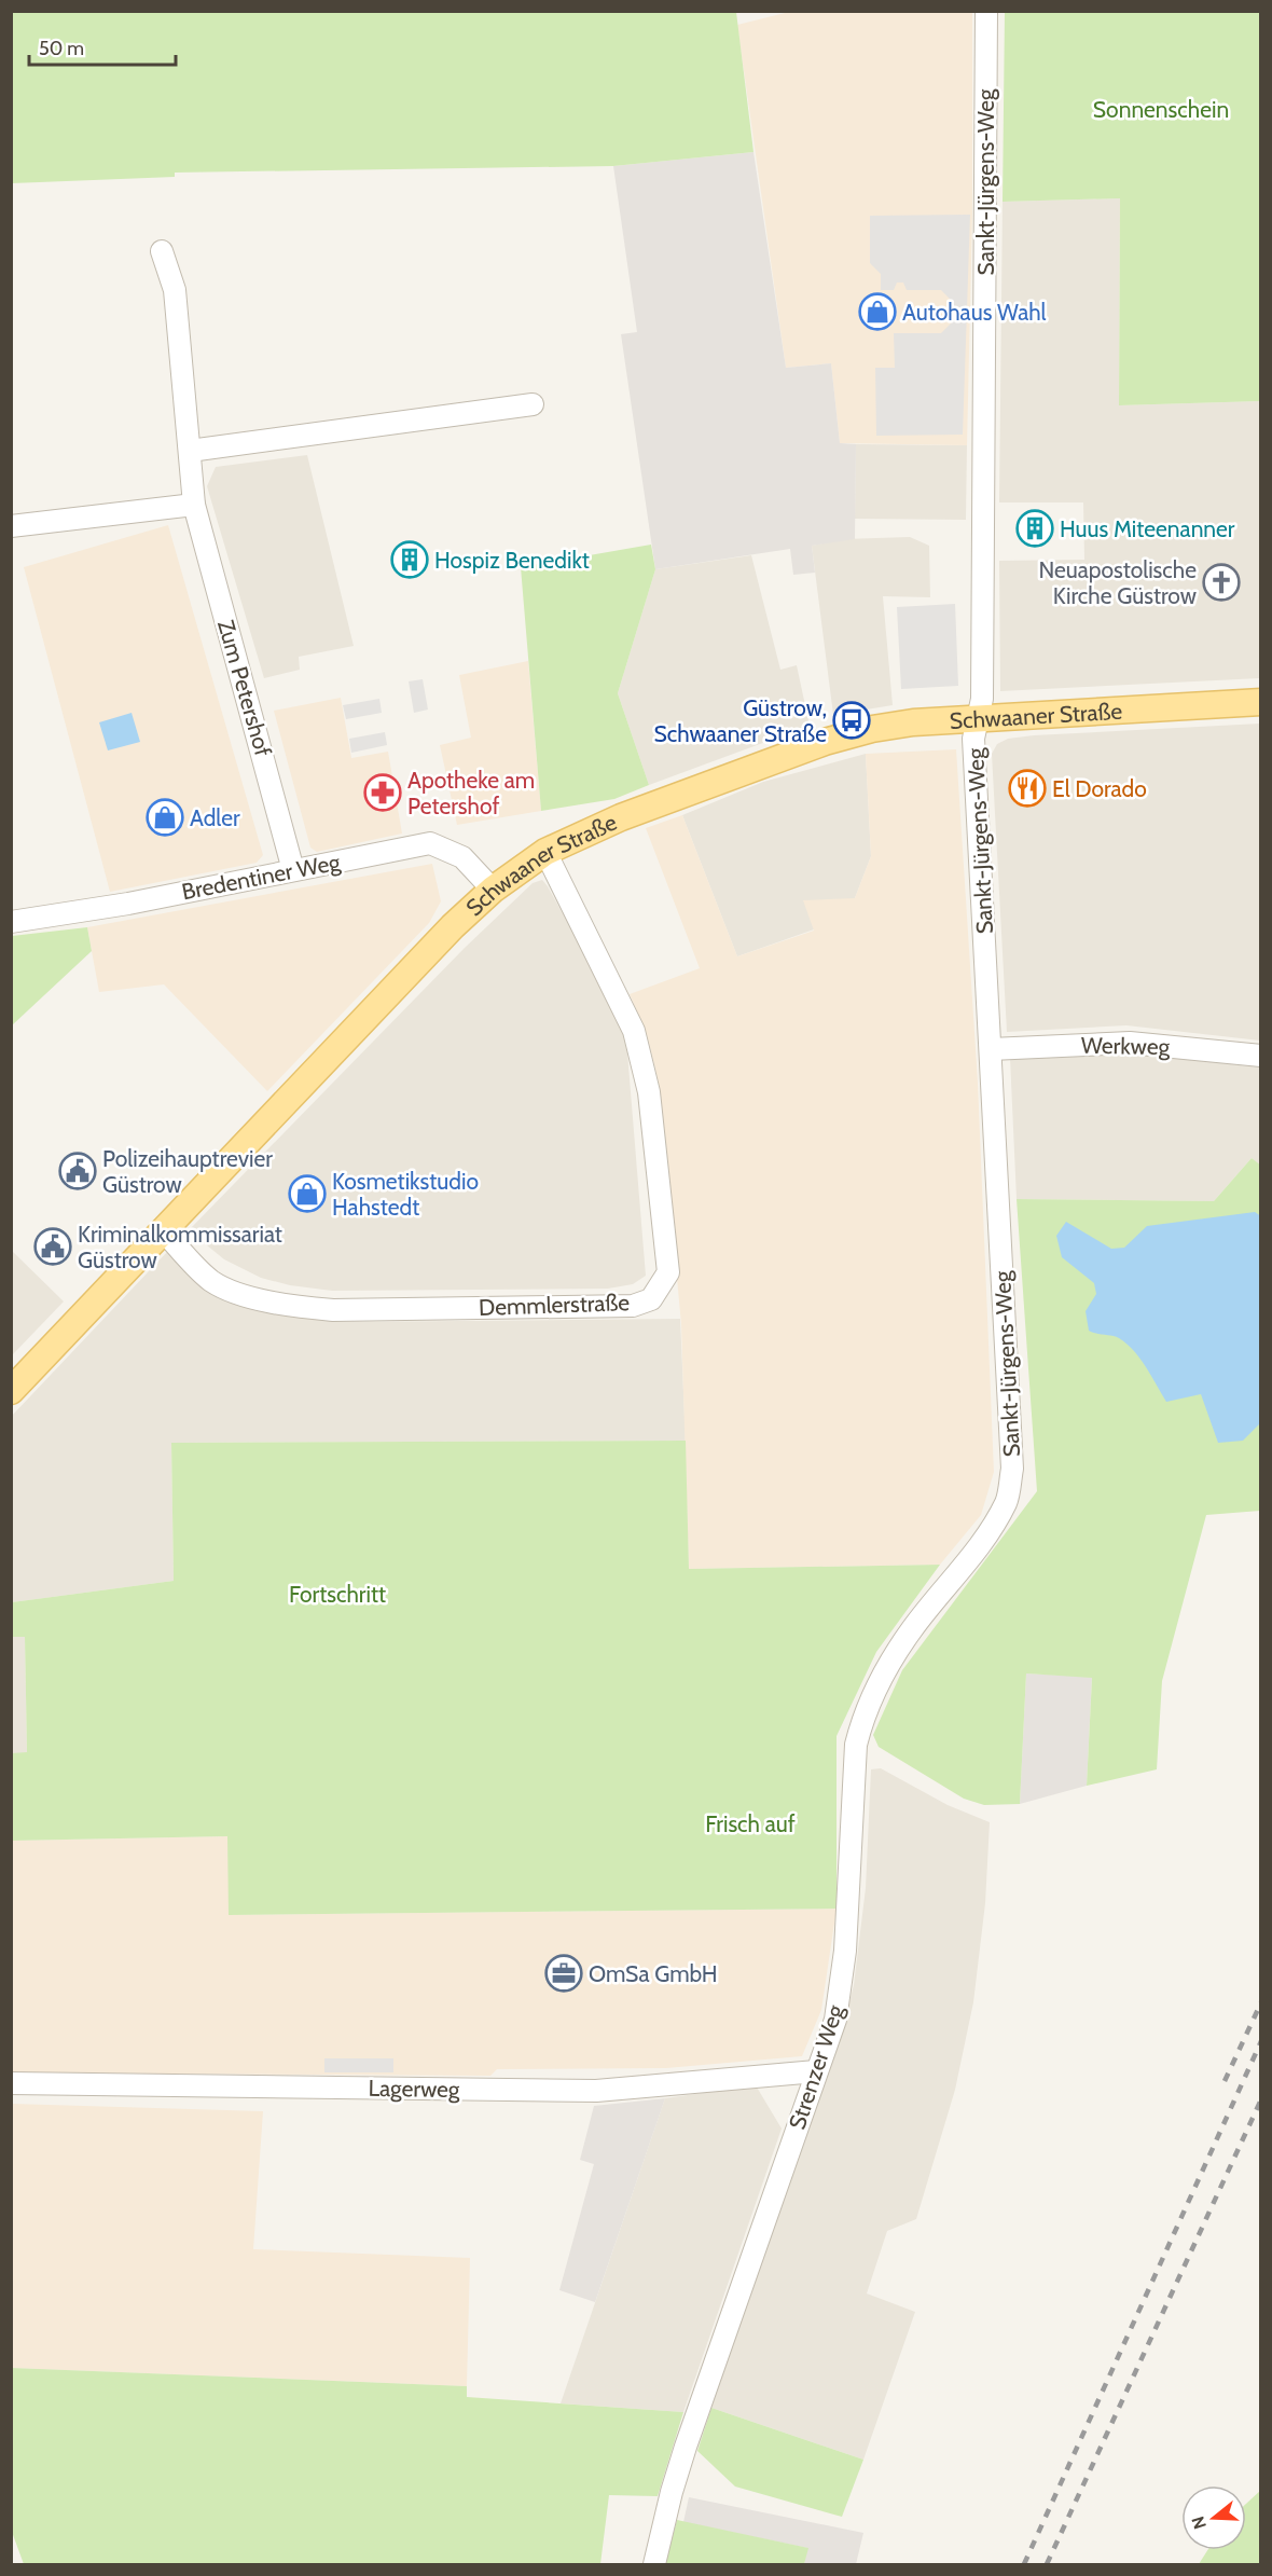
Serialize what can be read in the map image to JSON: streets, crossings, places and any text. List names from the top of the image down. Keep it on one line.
{"streets":{"main road":["Schwaaner Straße"],"street":["Sankt-Jürgens-Weg","Zum Petershof","Bredentiner Weg","Werkweg","Demmlerstraße","Strenzer Weg","Lagerweg"]},"crossings":[["Sankt-Jürgens-Weg","Schwaaner Straße"],["Sankt-Jürgens-Weg","Werkweg"],["Sankt-Jürgens-Weg","Strenzer Weg"],["Zum Petershof","Bredentiner Weg"],["Schwaaner Straße","Bredentiner Weg"],["Schwaaner Straße","Demmlerstraße"],["Strenzer Weg","Lagerweg"]],"parks":["Sonnenschein","Fortschritt","Frisch auf"],"places":{"shop":["Autohaus Wahl","Adler","Kosmetikstudio Hahstedt"],"building":["Huus Miteenanner","Hospiz Benedikt"],"church":["Neuapostolische Kirche Güstrow"],"bus stop":["Güstrow, Schwaaner Straße"],"restaurant":["El Dorado"],"pharmacy":["Apotheke am Petershof"],"public building":["Polizeihauptrevier Güstrow","Kriminalkommissariat Güstrow"],"office":["OmSa GmbH"]},"scale_bar":"50 m","north":"left"}
